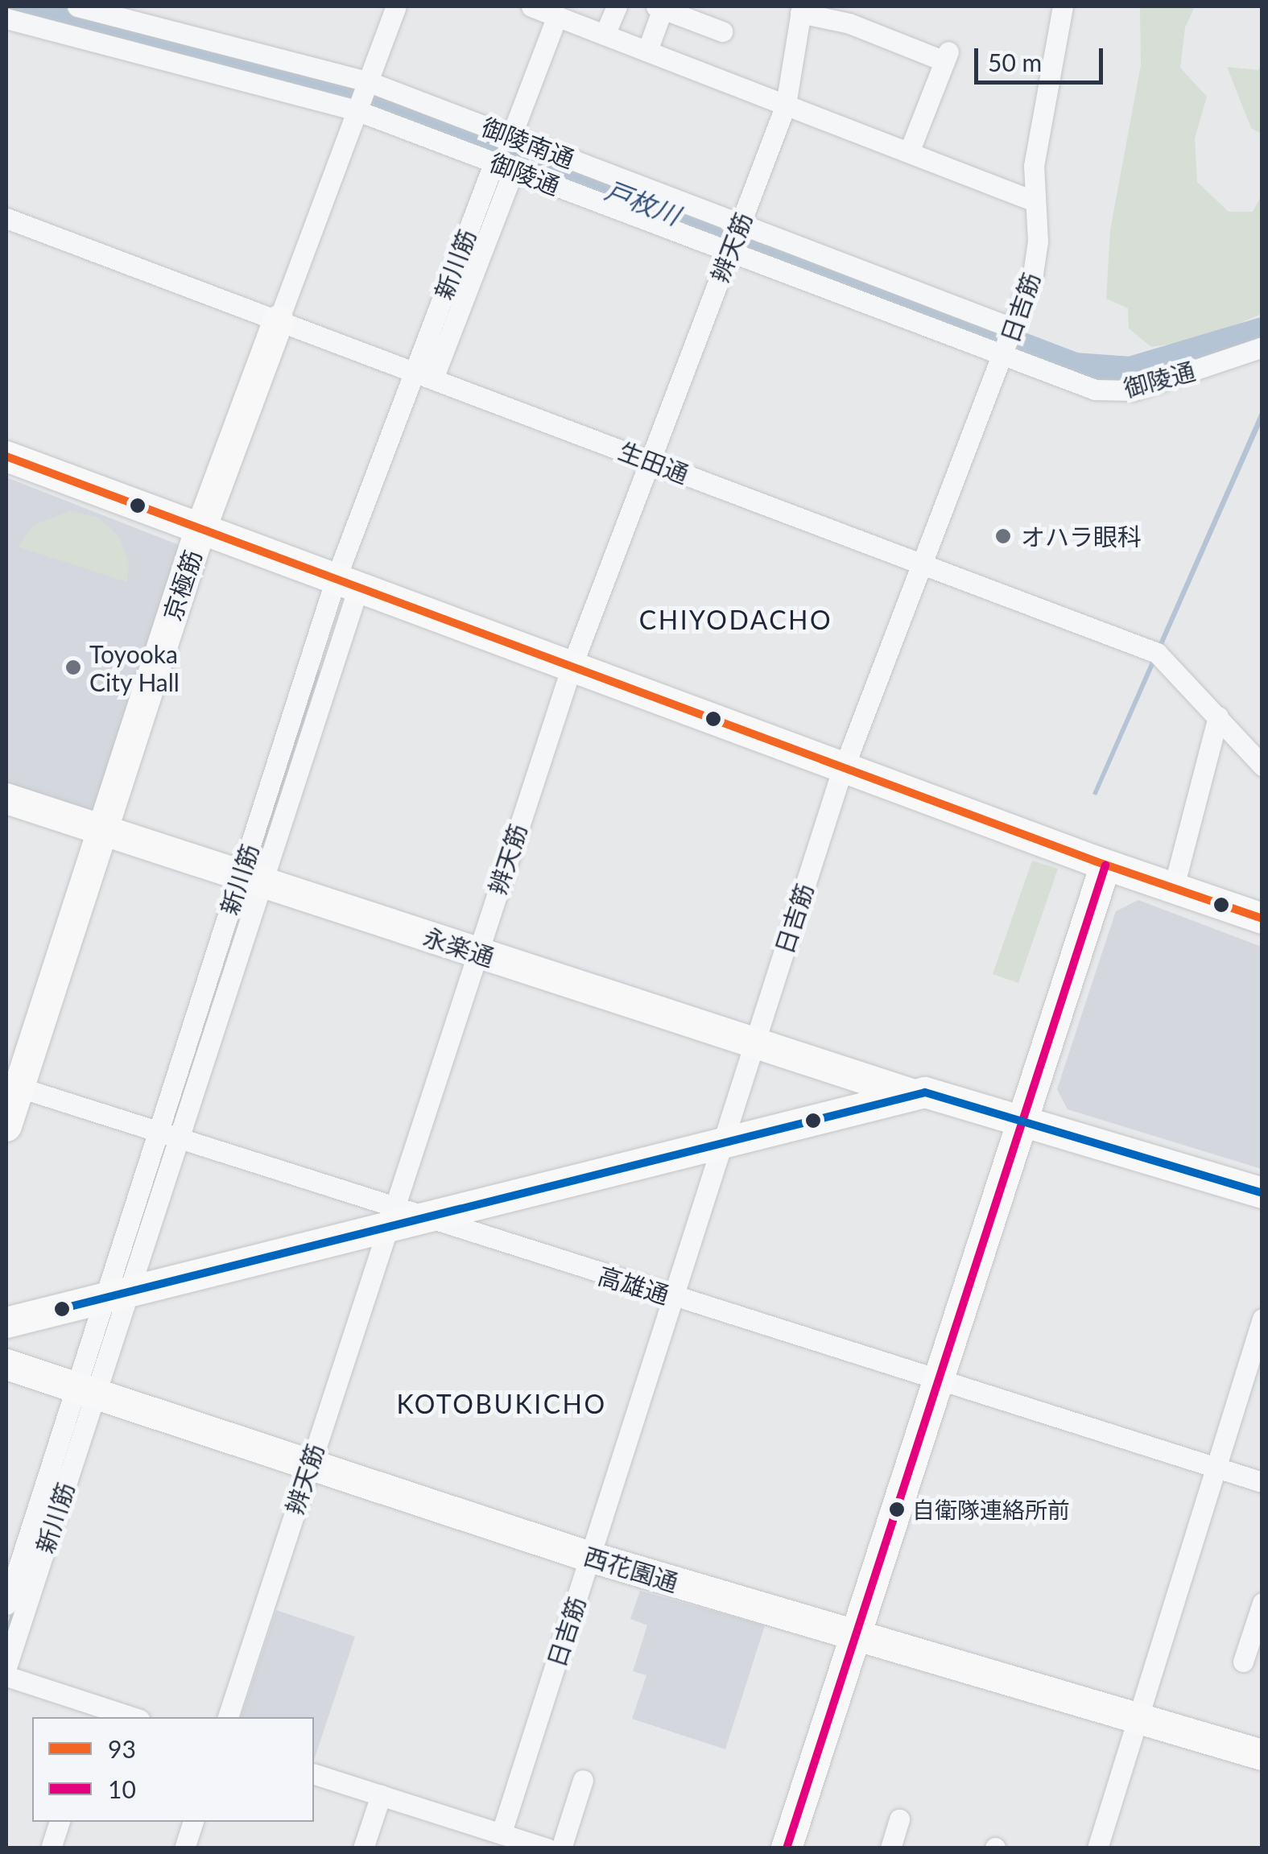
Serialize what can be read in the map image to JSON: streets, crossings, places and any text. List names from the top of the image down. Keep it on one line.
{"streets":{"street":["御陵南通","御陵通","辨天筋","新川筋","日吉筋","生田通","京極筋","永楽通","高雄通","西花園通"]},"crossings":[["御陵南通","御陵通"],["御陵南通","辨天筋"],["御陵南通","日吉筋"],["御陵南通","京極筋"],["御陵通","辨天筋"],["御陵通","新川筋"],["御陵通","日吉筋"],["御陵通","京極筋"],["辨天筋","生田通"],["辨天筋","永楽通"],["辨天筋","西花園通"],["新川筋","生田通"],["新川筋","永楽通"],["新川筋","西花園通"],["日吉筋","生田通"],["日吉筋","永楽通"],["日吉筋","高雄通"],["日吉筋","西花園通"],["生田通","京極筋"],["京極筋","永楽通"]],"districts":["CHIYODACHO","KOTOBUKICHO"],"water":["戸枚川"],"places":["オハラ眼科","Toyooka City Hall","自衛隊連絡所前"],"lines":["transit line 93","transit line 10"],"legend":["93","10"],"scale_bar":"50 m"}
